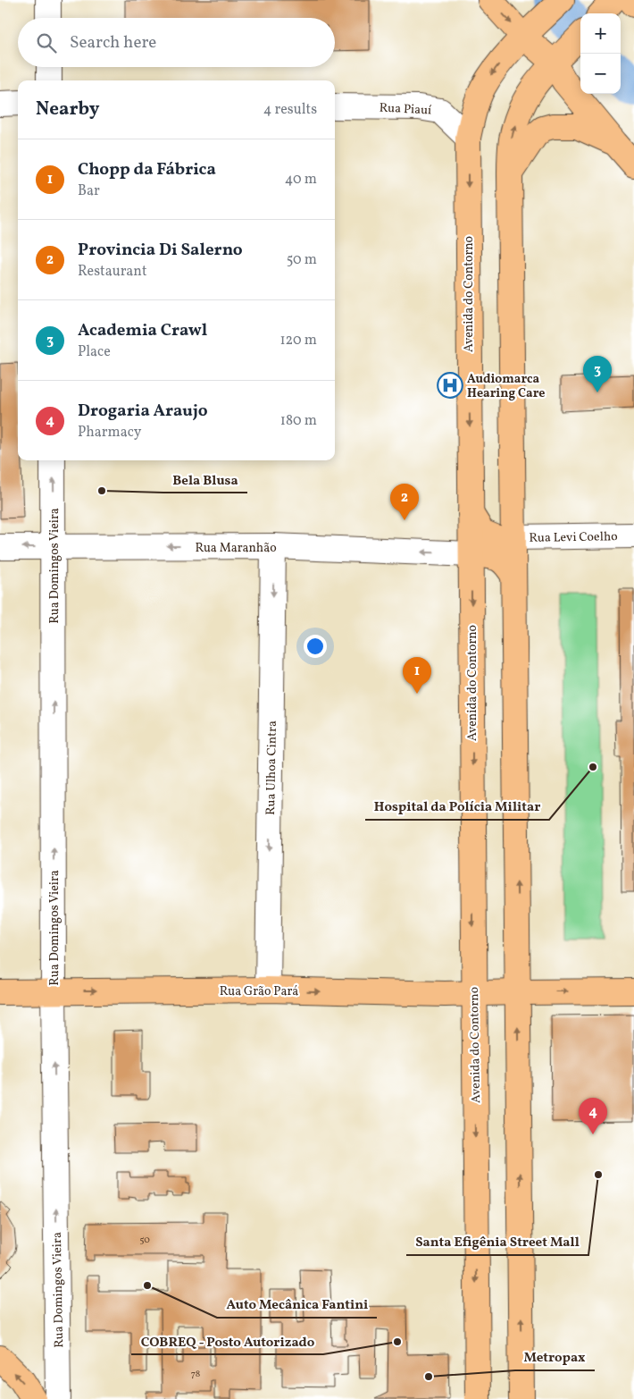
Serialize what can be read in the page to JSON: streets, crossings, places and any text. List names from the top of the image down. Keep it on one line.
{"streets":{"main road":["Avenida do Contorno","Rua Grão Pará"],"street":["Rua Piauí","Rua Levi Coelho","Rua Maranhão","Rua Domingos Vieira","Rua Ulhoa Cintra"]},"crossings":[["Rua Piauí","Avenida do Contorno"],["Avenida do Contorno","Rua Maranhão"],["Avenida do Contorno","Rua Grão Pará"],["Rua Maranhão","Rua Domingos Vieira"],["Rua Maranhão","Rua Ulhoa Cintra"],["Rua Domingos Vieira","Rua Grão Pará"],["Rua Ulhoa Cintra","Rua Grão Pará"]],"one_way":["Rua Maranhão","Rua Domingos Vieira","Rua Ulhoa Cintra","Rua Grão Pará"],"places":{"hospital":["Audiomarca Hearing Care"],"other":["Bela Blusa","Hospital da Polícia Militar","Santa Efigênia Street Mall","Auto Mecânica Fantini","COBREQ - Posto Autorizado","Metropax"]},"house_numbers":["50","78"],"page":{"map_buttons":["+","−"],"search":"Search here","heading":["Nearby","4 results"],"list":[{"mark":"1","name":"Chopp da Fábrica","note":"Bar","value":"40 m"},{"mark":"2","name":"Provincia Di Salerno","note":"Restaurant","value":"50 m"},{"mark":"3","name":"Academia Crawl","note":"Place","value":"120 m"},{"mark":"4","name":"Drogaria Araujo","note":"Pharmacy","value":"180 m"}],"pins":["3","2","1","4"]}}
